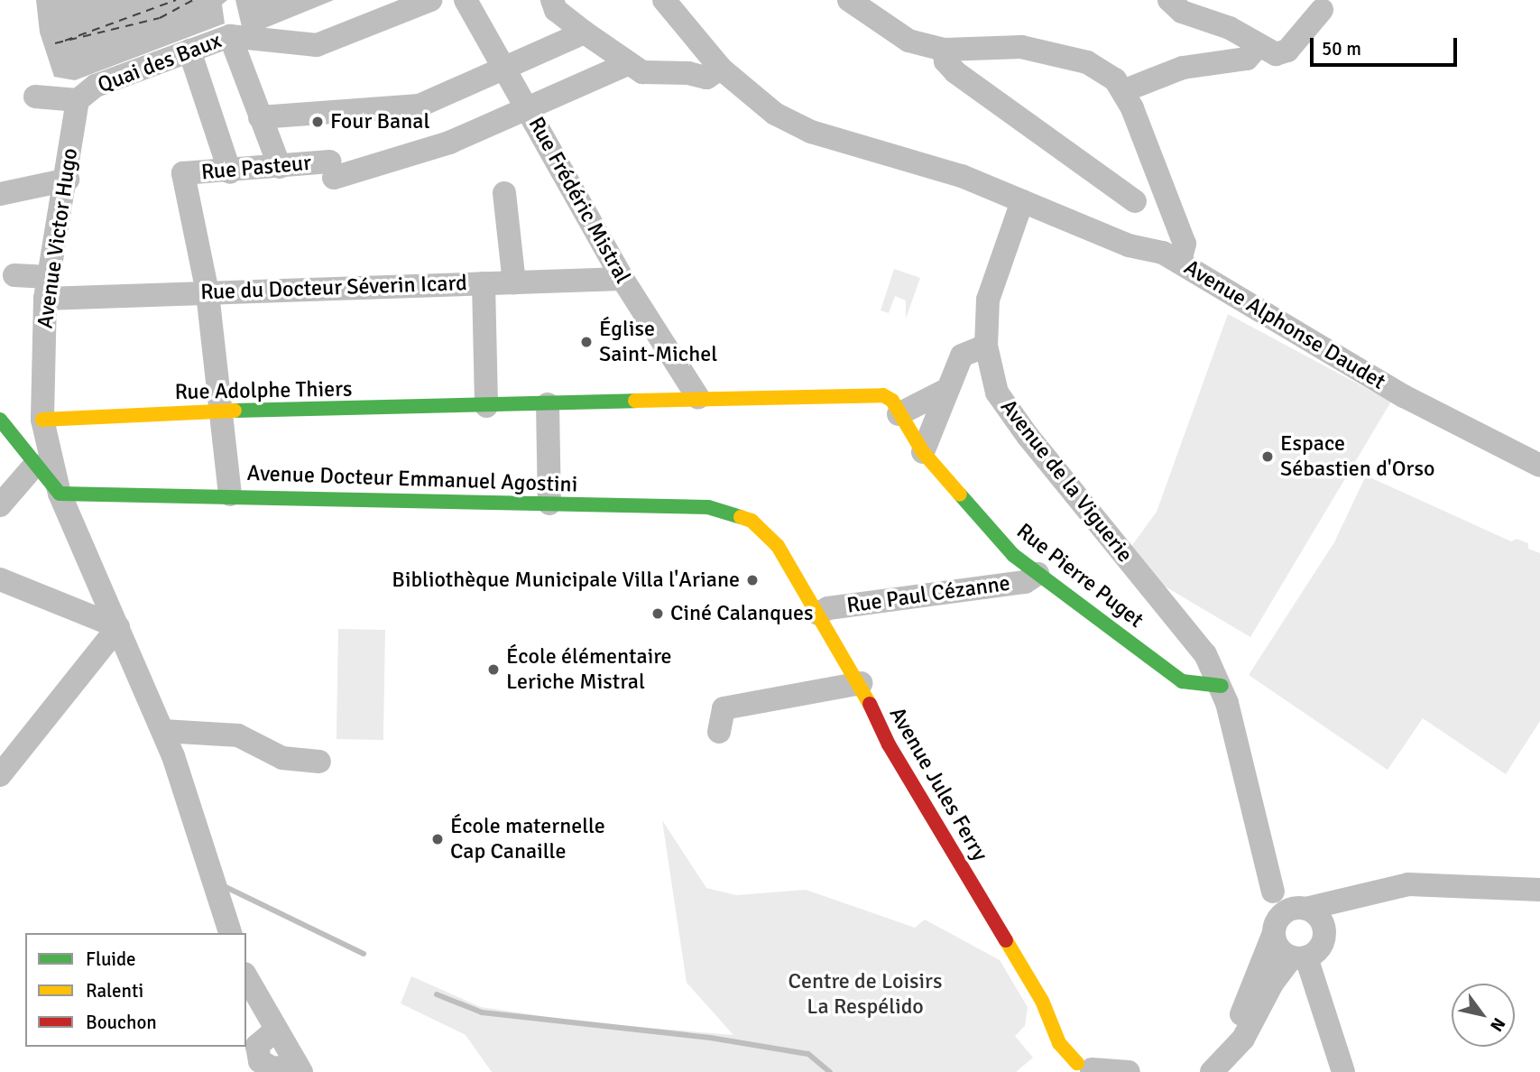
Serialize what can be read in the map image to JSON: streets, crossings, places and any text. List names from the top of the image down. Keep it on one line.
{"streets":{"street":["Quai des Baux","Rue Pasteur","Rue Frédéric Mistral","Avenue Victor Hugo","Rue du Docteur Séverin Icard","Avenue Alphonse Daudet","Rue Adolphe Thiers","Avenue Docteur Emmanuel Agostini","Avenue de la Viguerie","Rue Pierre Puget","Rue Paul Cézanne","Avenue Jules Ferry"]},"crossings":[["Quai des Baux","Avenue Victor Hugo"],["Rue Pasteur","Rue Frédéric Mistral"],["Rue Pasteur","Rue du Docteur Séverin Icard"],["Rue Frédéric Mistral","Rue du Docteur Séverin Icard"],["Rue Frédéric Mistral","Rue Adolphe Thiers"],["Avenue Victor Hugo","Rue du Docteur Séverin Icard"],["Avenue Victor Hugo","Rue Adolphe Thiers"],["Avenue Victor Hugo","Avenue Docteur Emmanuel Agostini"],["Avenue Alphonse Daudet","Avenue de la Viguerie"],["Rue Adolphe Thiers","Rue Pierre Puget"],["Avenue Docteur Emmanuel Agostini","Avenue Jules Ferry"],["Avenue de la Viguerie","Rue Pierre Puget"],["Rue Pierre Puget","Rue Paul Cézanne"],["Rue Paul Cézanne","Avenue Jules Ferry"]],"parks":["Centre de Loisirs La Respélido"],"places":["Four Banal","Église Saint-Michel","Espace Sébastien d'Orso","Bibliothèque Municipale Villa l'Ariane","Ciné Calanques","École élémentaire Leriche Mistral","École maternelle Cap Canaille"],"legend":["Fluide","Ralenti","Bouchon"],"scale_bar":"50 m","north":"bottom right"}
